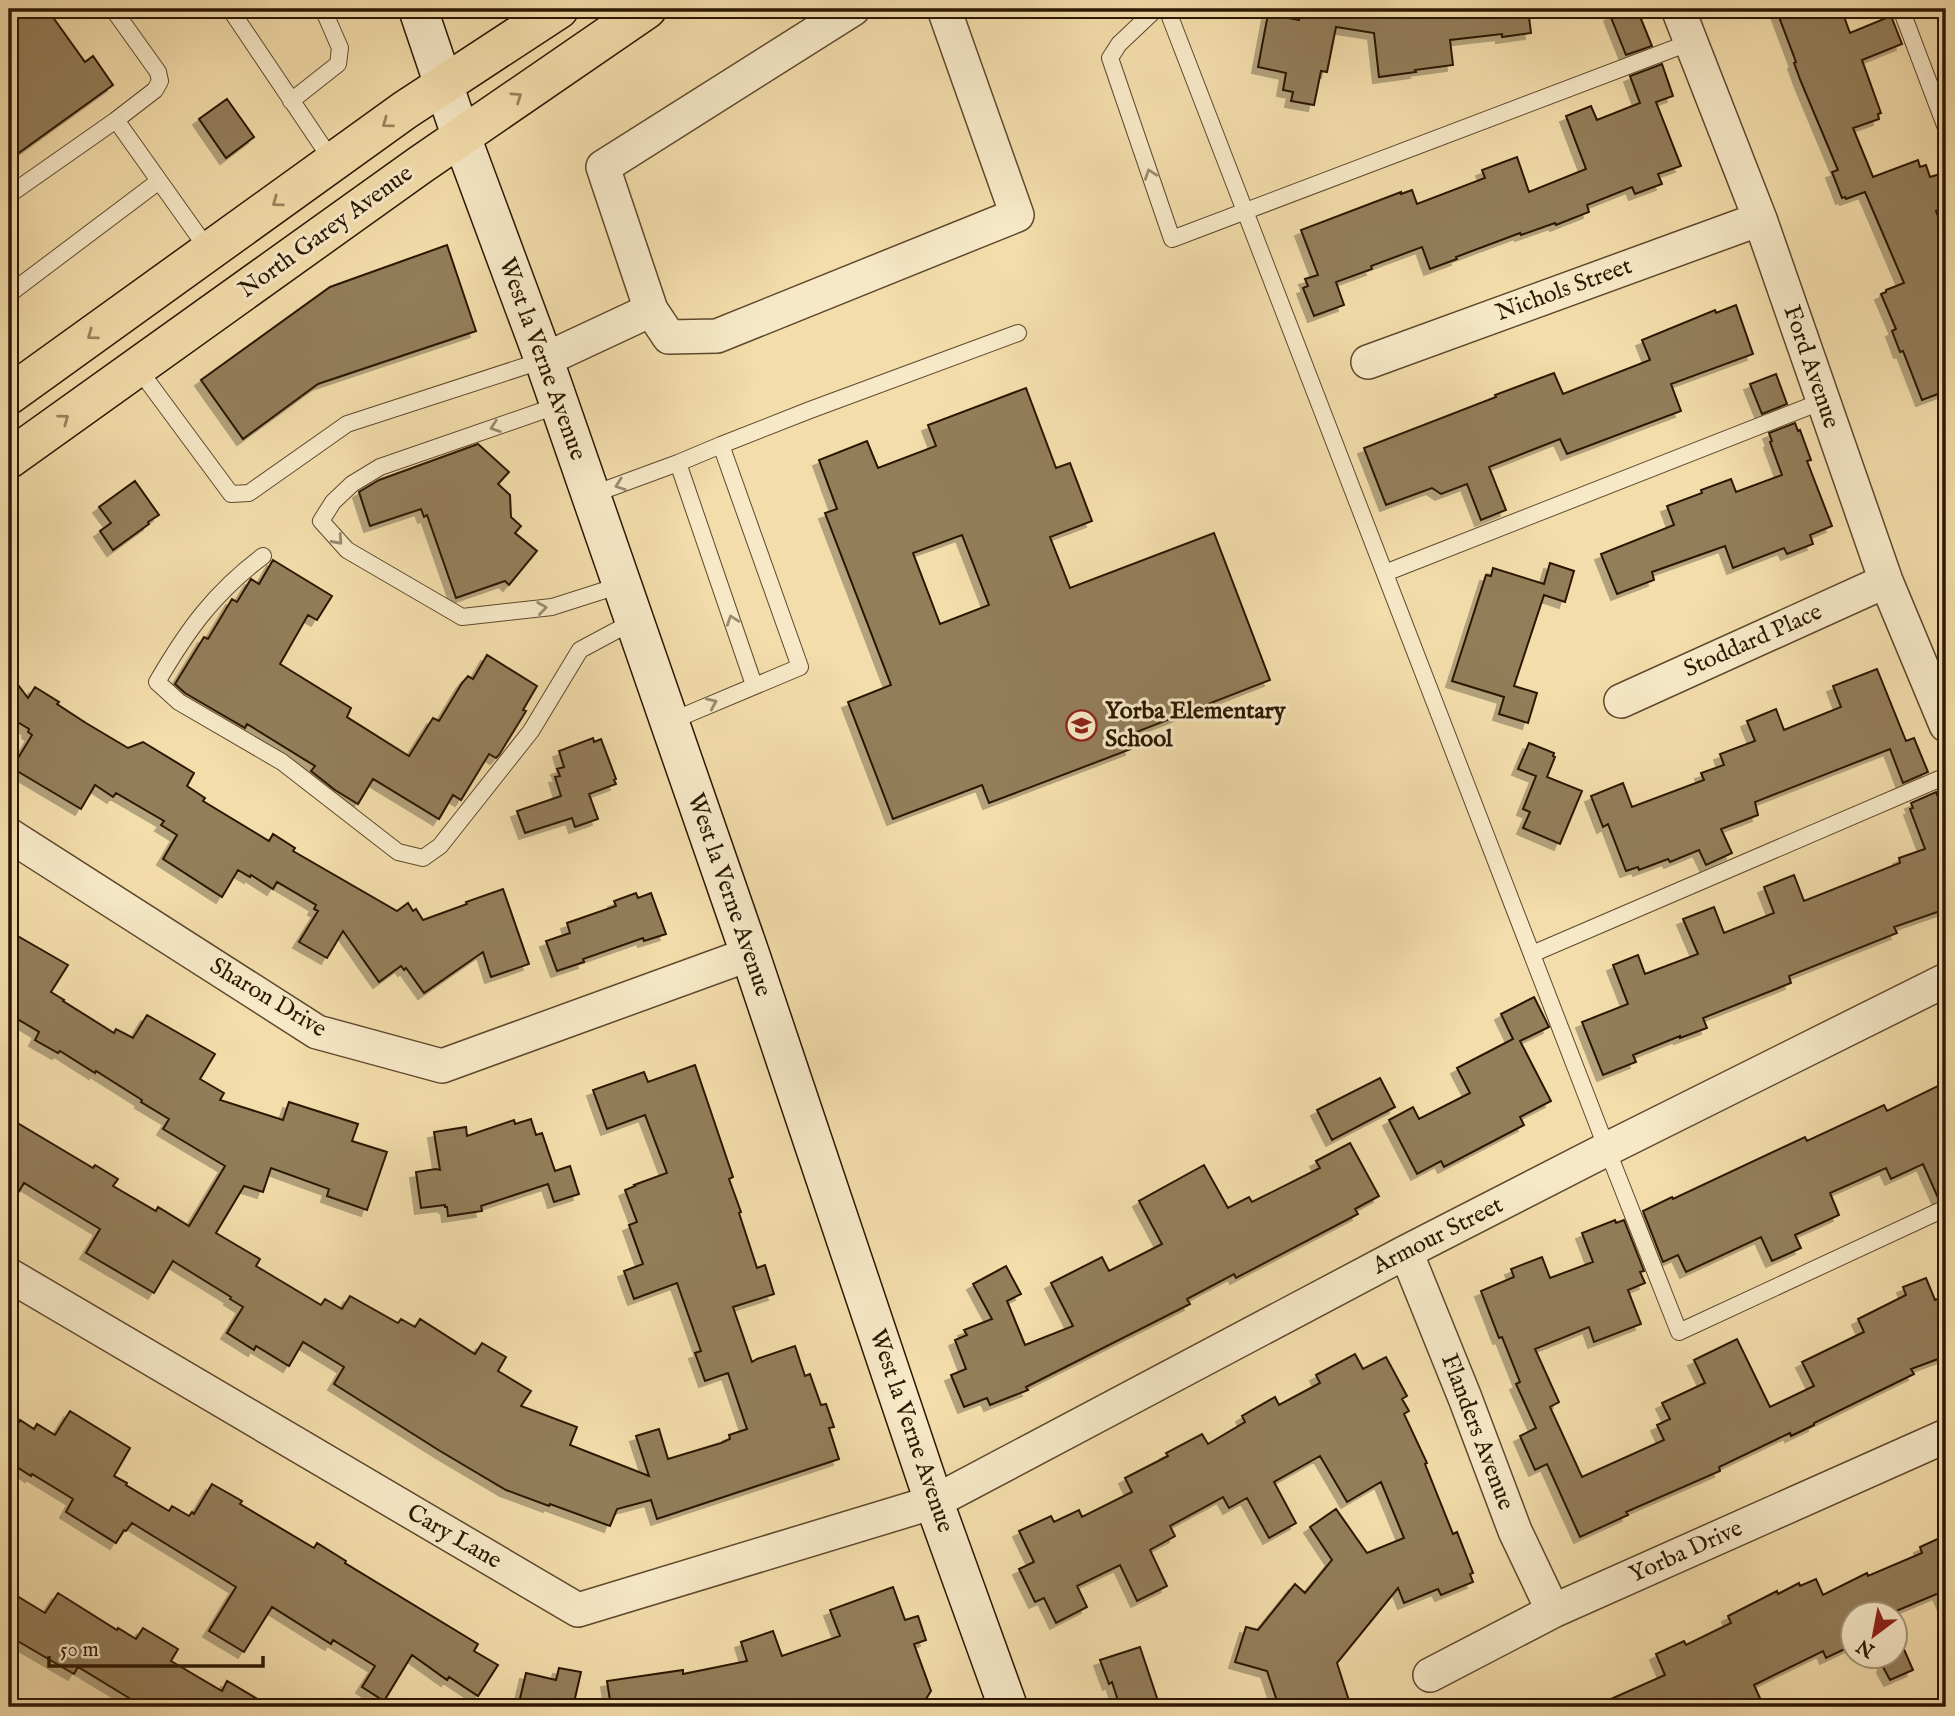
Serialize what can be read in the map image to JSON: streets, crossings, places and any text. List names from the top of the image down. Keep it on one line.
{"streets":{"main road":["North Garey Avenue","West la Verne Avenue"],"street":["Nichols Street","Ford Avenue","Stoddard Place","Sharon Drive","Armour Street","Flanders Avenue","Cary Lane","Yorba Drive"]},"crossings":[["North Garey Avenue","West la Verne Avenue"],["Nichols Street","Ford Avenue"],["West la Verne Avenue","Sharon Drive"],["West la Verne Avenue","Armour Street"],["West la Verne Avenue","Cary Lane"],["Ford Avenue","Stoddard Place"],["Armour Street","Flanders Avenue"],["Armour Street","Cary Lane"],["Flanders Avenue","Yorba Drive"]],"places":{"school or university":["Yorba Elementary School"]},"scale_bar":"50 m","north":"bottom left"}
